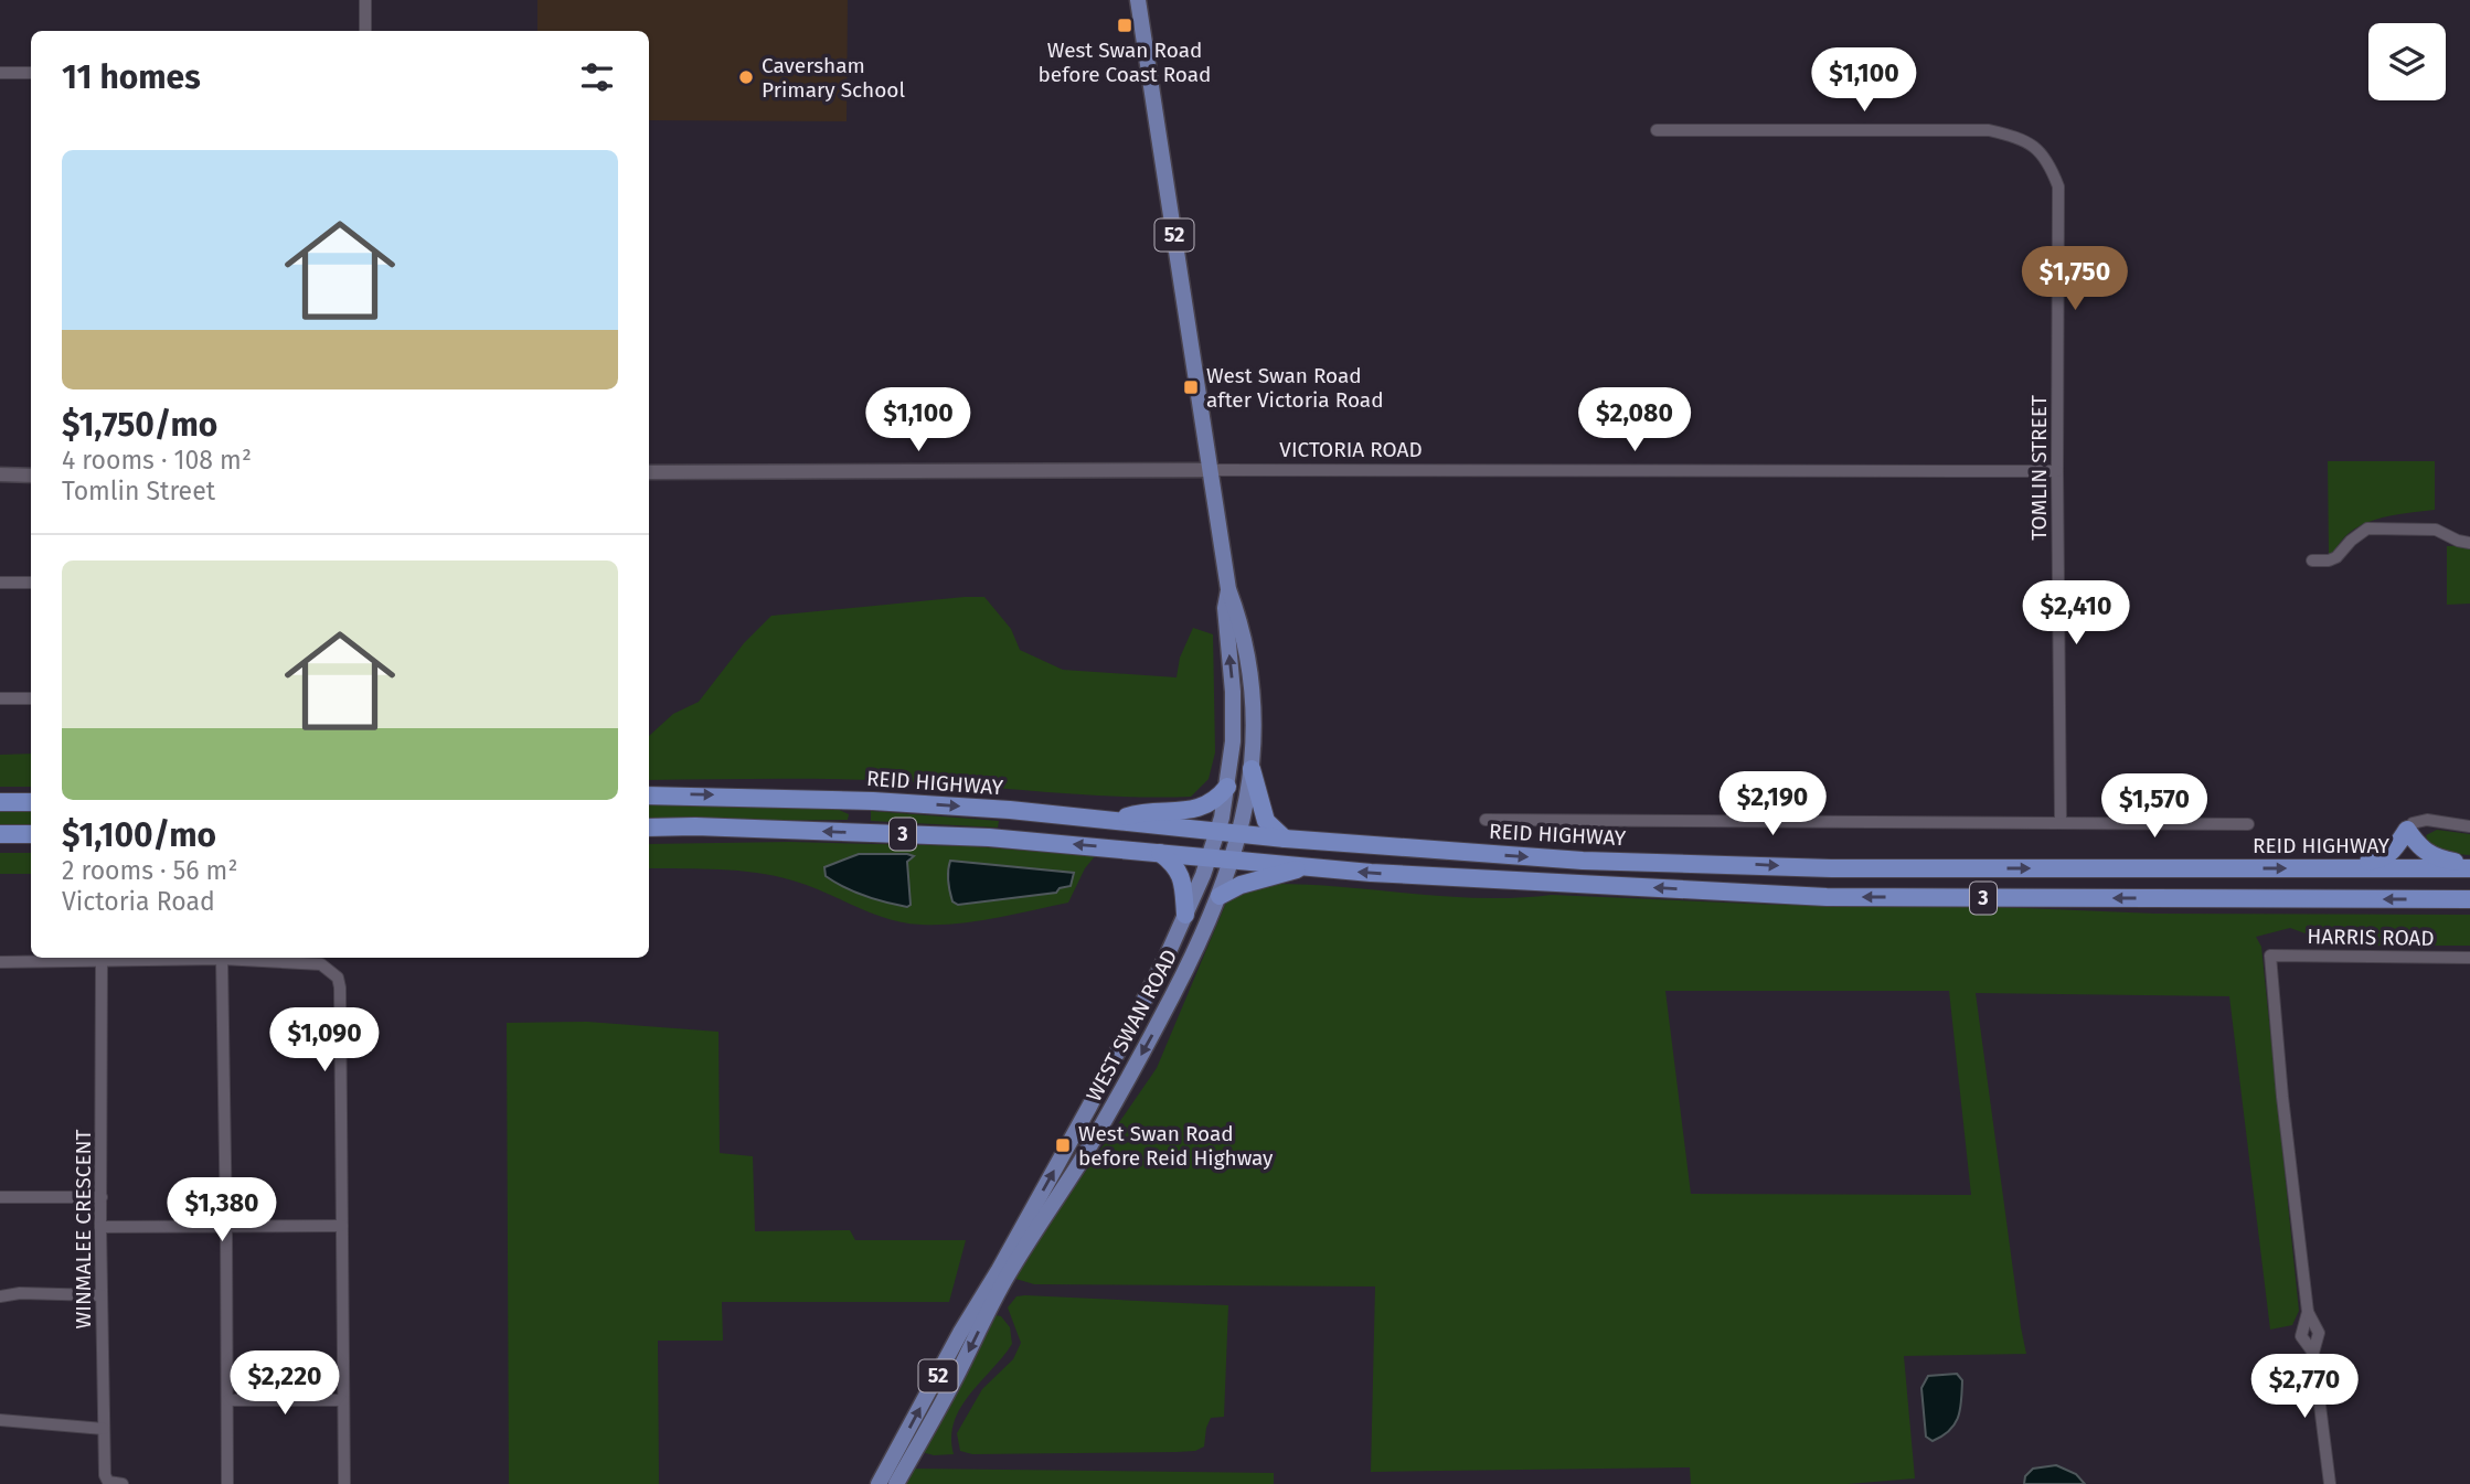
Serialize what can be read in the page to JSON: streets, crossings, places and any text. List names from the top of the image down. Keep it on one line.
{"streets":{"highway":["REID HIGHWAY","3"],"main road":["52","WEST SWAN ROAD"],"street":["VICTORIA ROAD","TOMLIN STREET","HARRIS ROAD","WINMALEE CRESCENT"]},"crossings":[["VICTORIA ROAD","TOMLIN STREET"],["VICTORIA ROAD","WEST SWAN ROAD"],["REID HIGHWAY","WEST SWAN ROAD"],["3","WEST SWAN ROAD"]],"places":{"transit":["West Swan Road before Coast Road","West Swan Road after Victoria Road","West Swan Road before Reid Highway"],"other":["Caversham Primary School"]},"page":{"heading":"11 homes","price":["$1,100","$1,750","$1,100","$2,080","$2,410","$2,190","$1,570","$1,090","$1,380","$2,220","$2,770"],"list":[{"name":"$1,750/mo","note":"4 rooms · 108 m² · Tomlin Street"},{"name":"$1,100/mo","note":"2 rooms · 56 m² · Victoria Road"}]}}
